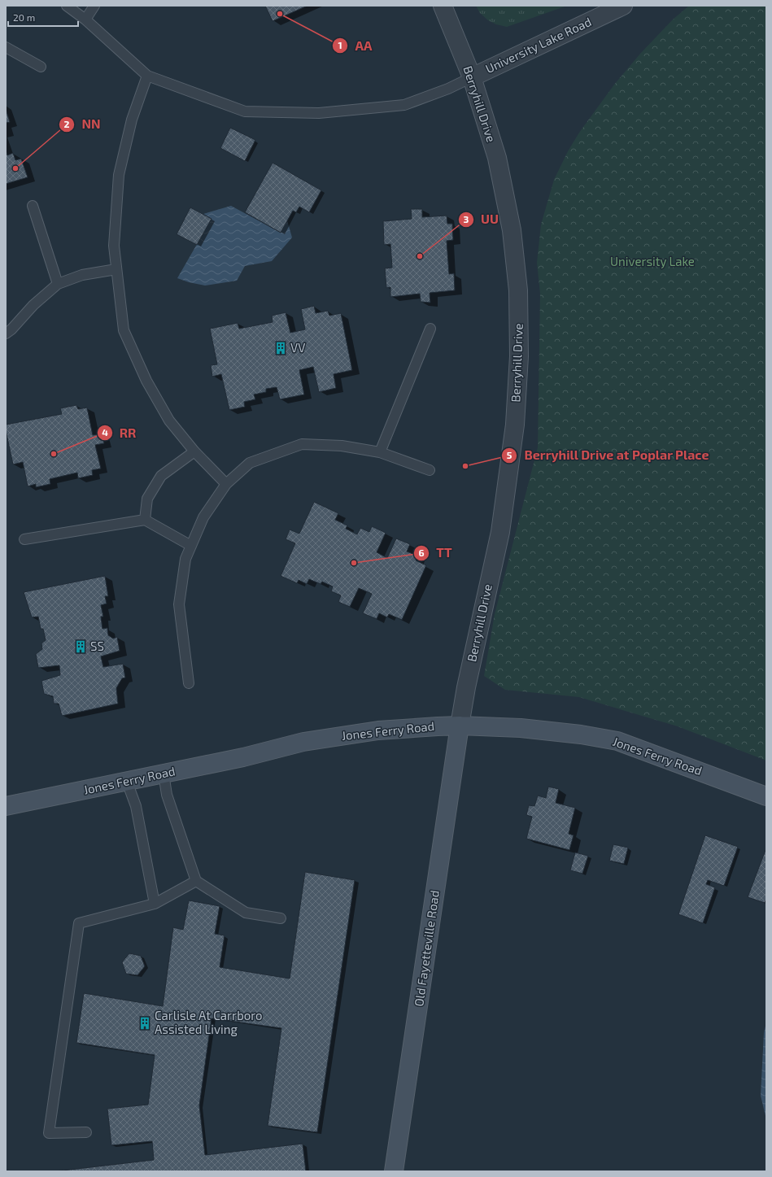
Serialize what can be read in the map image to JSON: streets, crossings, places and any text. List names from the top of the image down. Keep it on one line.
{"streets":{"street":["University Lake Road","Berryhill Drive","Jones Ferry Road","Old Fayetteville Road"]},"crossings":[["University Lake Road","Berryhill Drive"],["Berryhill Drive","Jones Ferry Road"],["Berryhill Drive","Old Fayetteville Road"],["Jones Ferry Road","Old Fayetteville Road"]],"parks":["University Lake"],"places":{"other":["AA","NN","UU","RR","Berryhill Drive at Poplar Place","TT"],"building":["VV","SS","Carlisle At Carrboro Assisted Living"]},"scale_bar":"20 m"}
